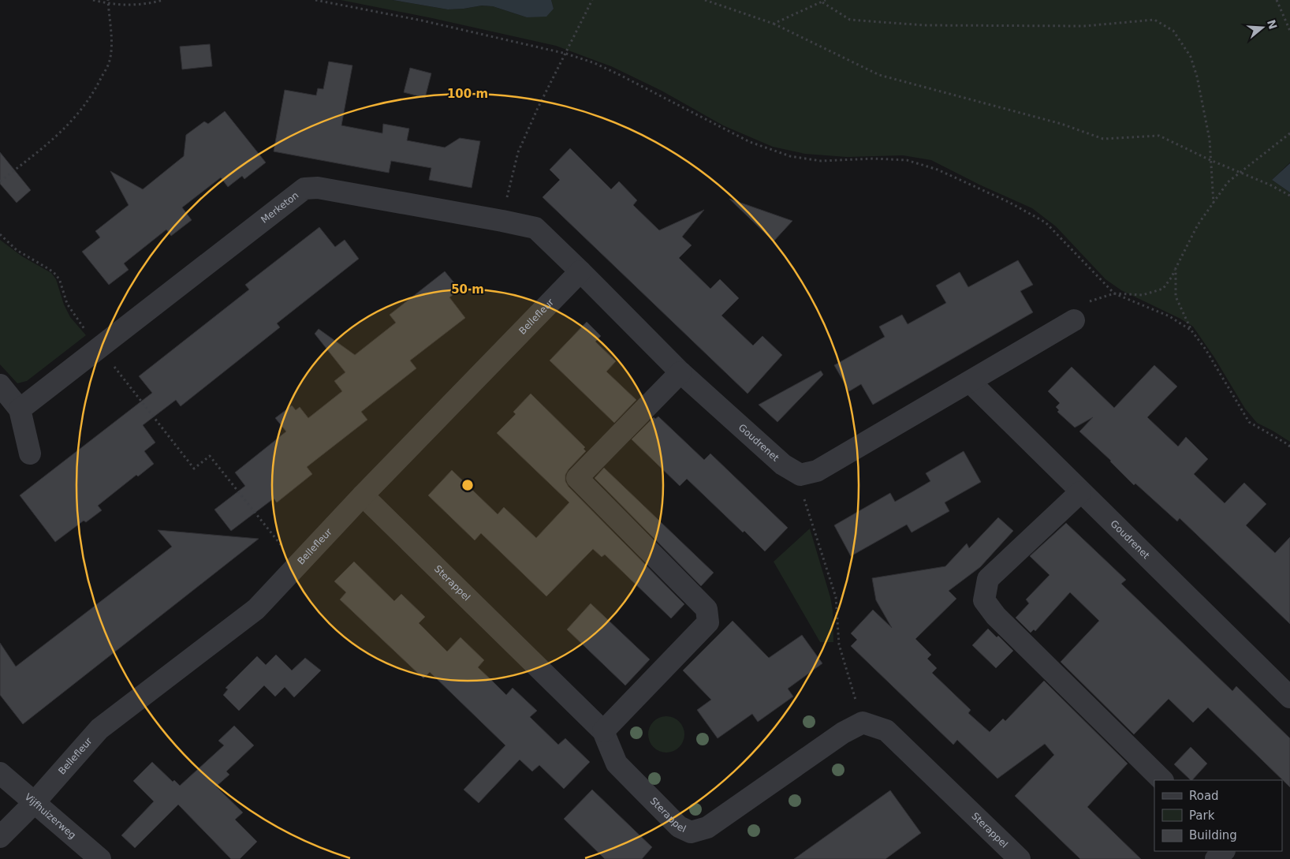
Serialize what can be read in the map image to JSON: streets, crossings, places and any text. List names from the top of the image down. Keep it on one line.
{"streets":{"street":["Merketon","Bellefleur","Goudrenet","Sterappel","Vijfhuizerweg"]},"crossings":[["Merketon","Bellefleur"],["Merketon","Goudrenet"],["Bellefleur","Goudrenet"],["Bellefleur","Sterappel"],["Bellefleur","Vijfhuizerweg"]],"legend":["Road","Park","Building"],"north":"right","rings":["100 m","50 m"]}
